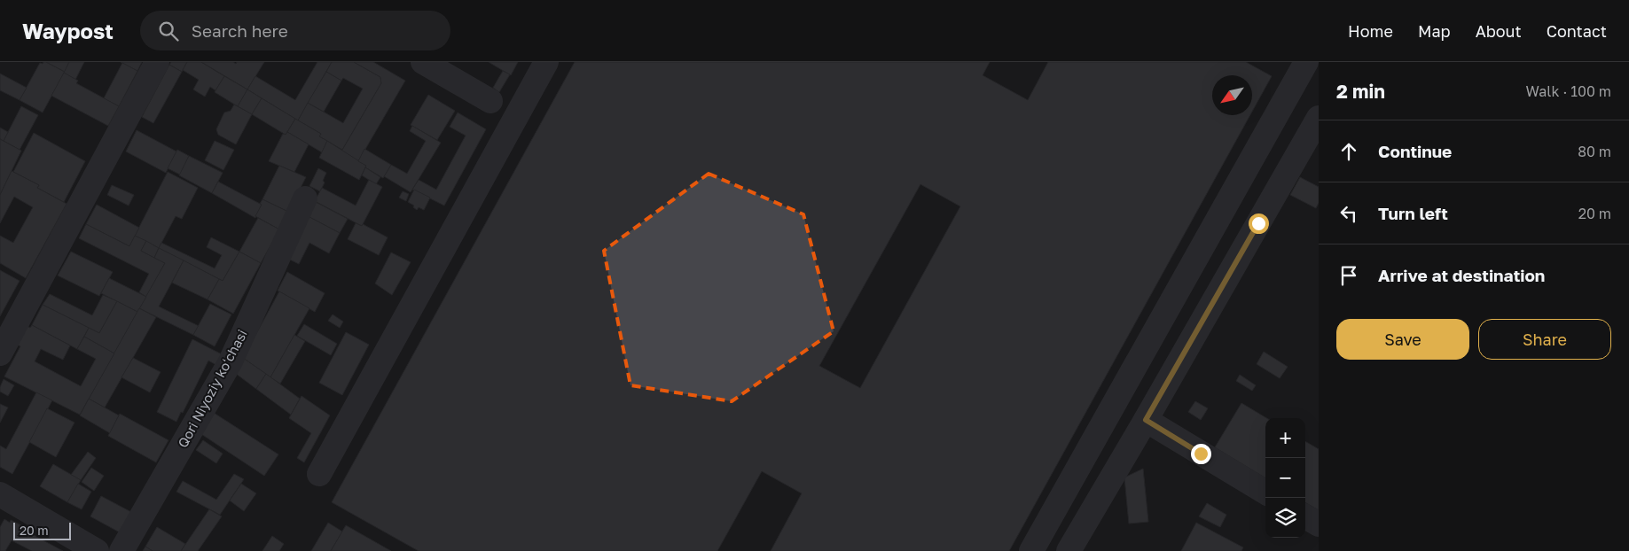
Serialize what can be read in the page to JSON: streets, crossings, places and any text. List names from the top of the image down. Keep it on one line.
{"streets":{"street":["Qori Niyoziy koʻchasi"]},"scale_bar":"20 m","north":"bottom left","page":{"header":"Waypost","search":"Search here","nav":["Home","Map","About","Contact"],"heading":["2 min","Walk · 100 m"],"list":[["Continue","80 m"],["Turn left","20 m"],"Arrive at destination"],"buttons":["Save","Share"],"map_buttons":["+","−"],"scale":"20 m"}}
